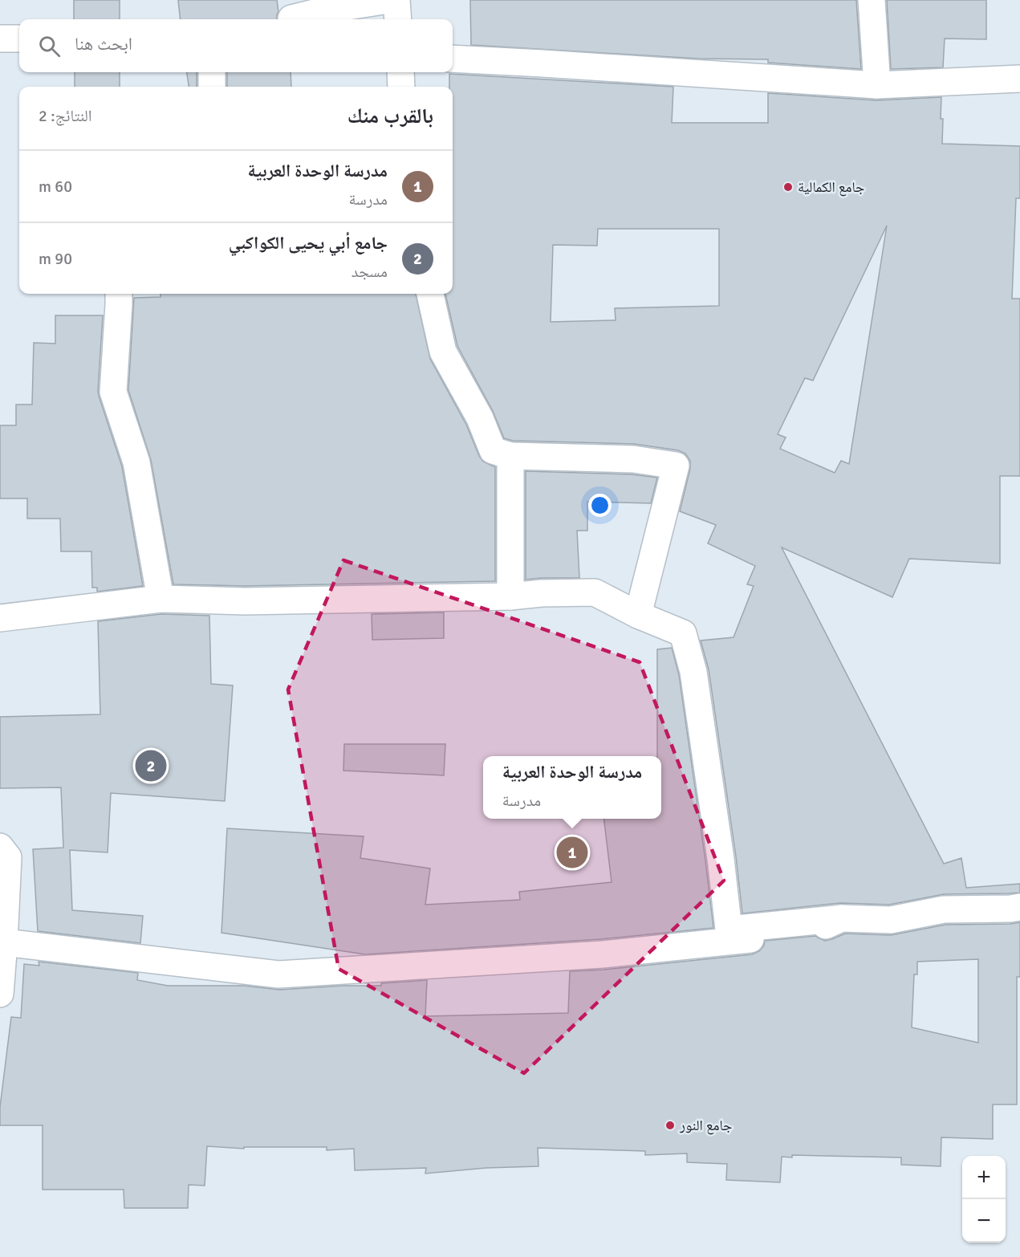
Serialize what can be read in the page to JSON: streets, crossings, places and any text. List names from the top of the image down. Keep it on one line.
{"places":["جامع الكمالية","جامع النور"],"page":{"search":"ابحث هنا","heading":["بالقرب منك","النتائج: 2"],"list":[{"mark":"1","name":"مدرسة الوحدة العربية","note":"مدرسة","value":"60 m"},{"mark":"2","name":"جامع أبي يحيى الكواكبي","note":"مسجد","value":"90 m"}],"pins":["2","1"],"popup":["مدرسة الوحدة العربية","مدرسة"],"map_buttons":["+","−"]}}
